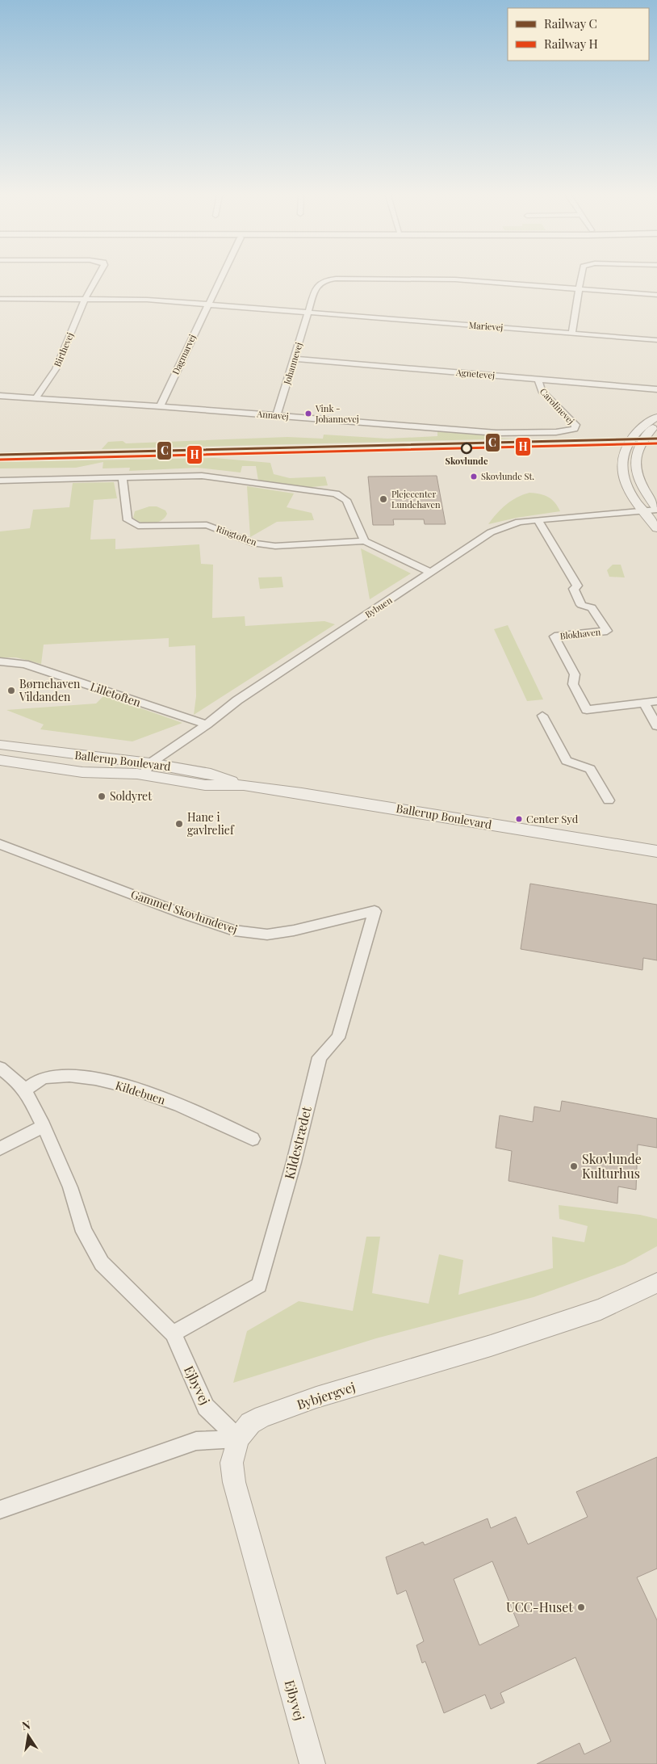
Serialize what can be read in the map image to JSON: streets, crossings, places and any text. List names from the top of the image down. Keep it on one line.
{"streets":{"street":["Marievej","Birthevej","Dagmarvej","Johannevej","Agnetevej","Carolinevej","Annavej","Ringtoften","Bybuen","Blokhaven","Lilletoften","Ballerup Boulevard","Gammel Skovlundevej","Kildebuen","Kildestrædet","Ejbyvej","Bybjergvej"]},"crossings":[["Marievej","Birthevej"],["Marievej","Dagmarvej"],["Marievej","Johannevej"],["Birthevej","Annavej"],["Dagmarvej","Annavej"],["Johannevej","Agnetevej"],["Johannevej","Annavej"],["Agnetevej","Carolinevej"],["Carolinevej","Annavej"],["Ringtoften","Bybuen"],["Bybuen","Blokhaven"],["Bybuen","Lilletoften"],["Bybuen","Ballerup Boulevard"],["Gammel Skovlundevej","Kildestrædet"],["Kildebuen","Ejbyvej"],["Kildestrædet","Ejbyvej"],["Ejbyvej","Bybjergvej"]],"places":["Vink - Johannevej","Skovlunde","Skovlunde St.","Plejecenter Lundehaven","Børnehaven Vildanden","Soldyret","Center Syd","Hane i gavlrelief","Skovlunde Kulturhus","UCC-Huset"],"lines":["rail line C","rail line H"],"legend":["Railway C","Railway H"],"north":"top"}
